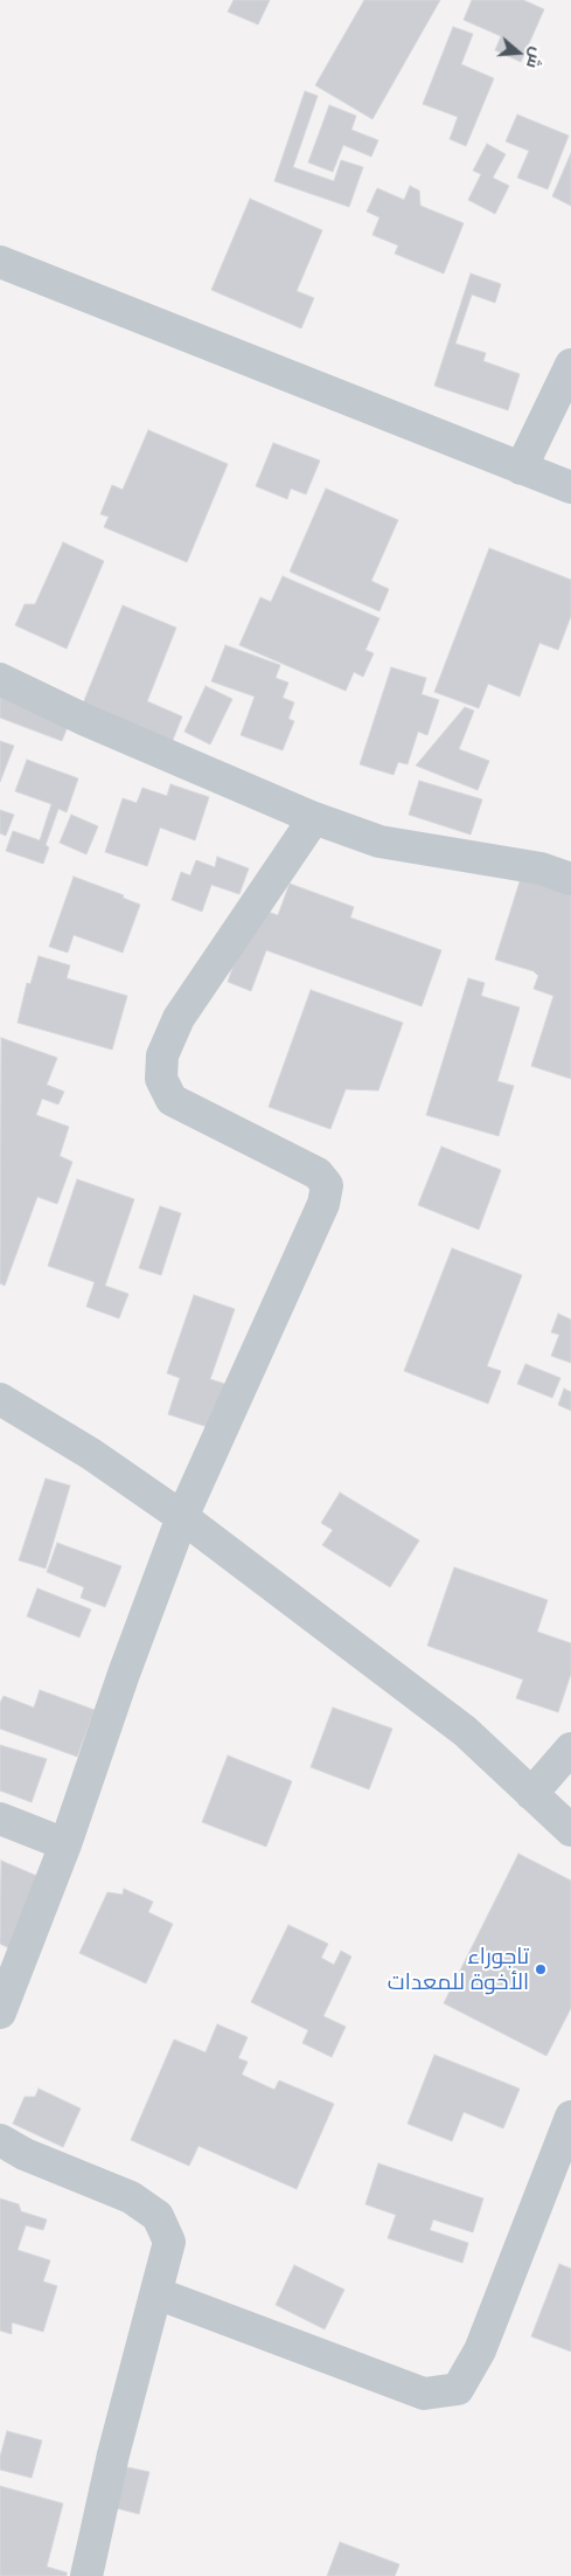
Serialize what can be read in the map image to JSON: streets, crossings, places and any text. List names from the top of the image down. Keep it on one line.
{"places":["تاجوراء الأخوة للمعدات"],"north":"right"}
